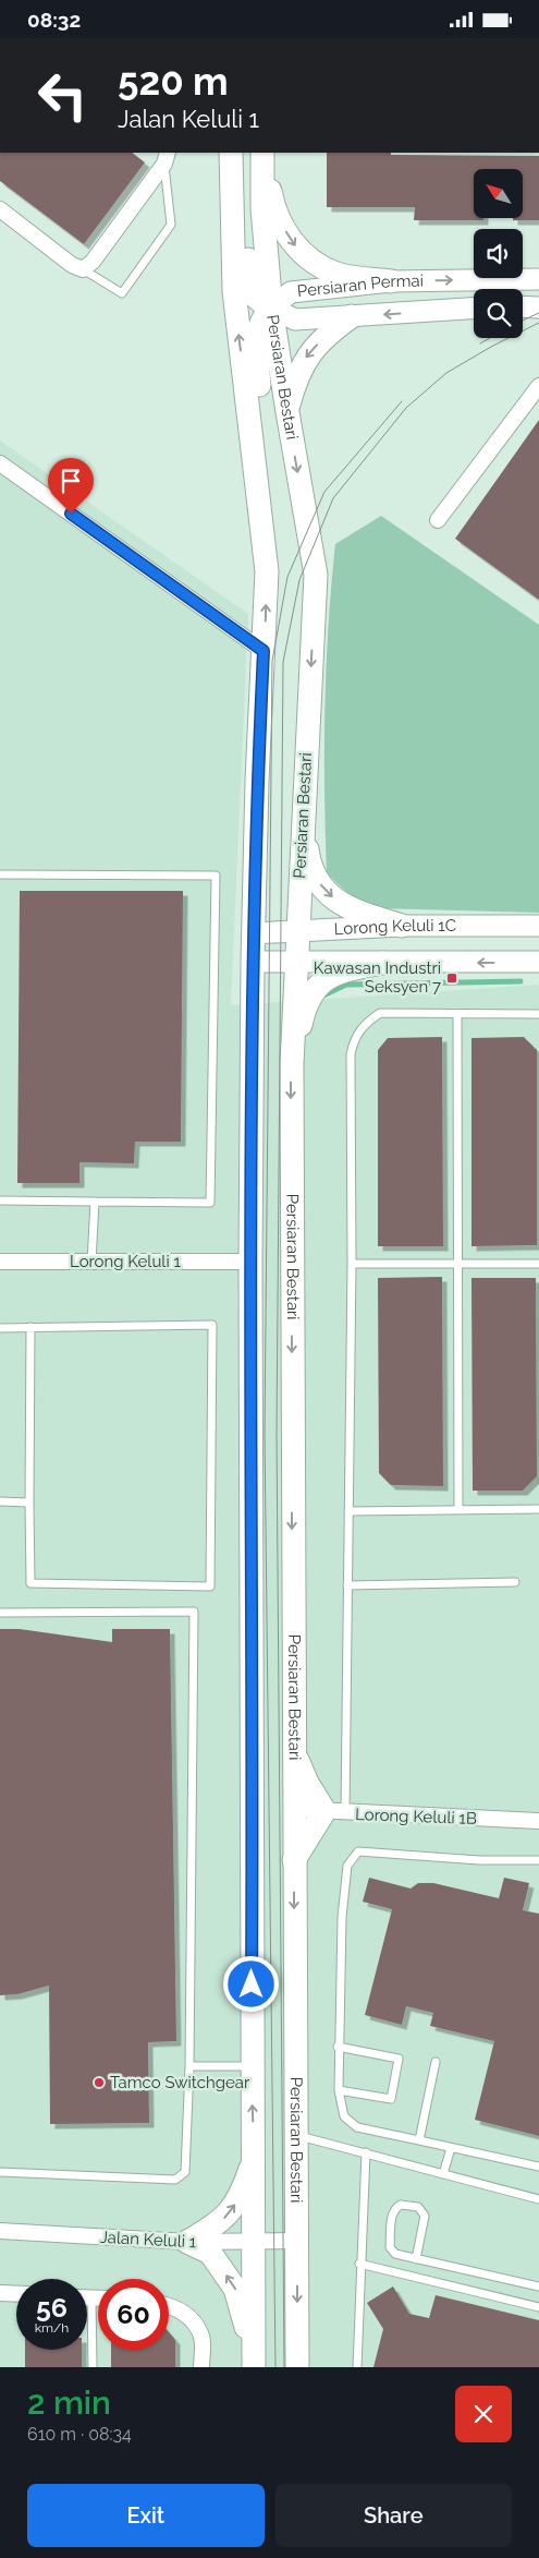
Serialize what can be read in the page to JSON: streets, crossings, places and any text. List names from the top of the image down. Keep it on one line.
{"streets":{"main road":["Persiaran Bestari"],"street":["Persiaran Permai","Lorong Keluli 1C","Lorong Keluli 1","Lorong Keluli 1B","Jalan Keluli 1"]},"crossings":[["Persiaran Permai","Persiaran Bestari"],["Persiaran Bestari","Lorong Keluli 1C"],["Persiaran Bestari","Lorong Keluli 1B"],["Persiaran Bestari","Jalan Keluli 1"]],"places":{"transit":["Kawasan Industri Seksyen 7"],"other":["Tamco Switchgear"]},"north":"top left","page":{"status":"08:32","turn":["520 m","Jalan Keluli 1"],"speed":"56 km/h","limit":"60","heading":["2 min","610 m · 08:34"],"buttons":["Exit","Share"]}}
